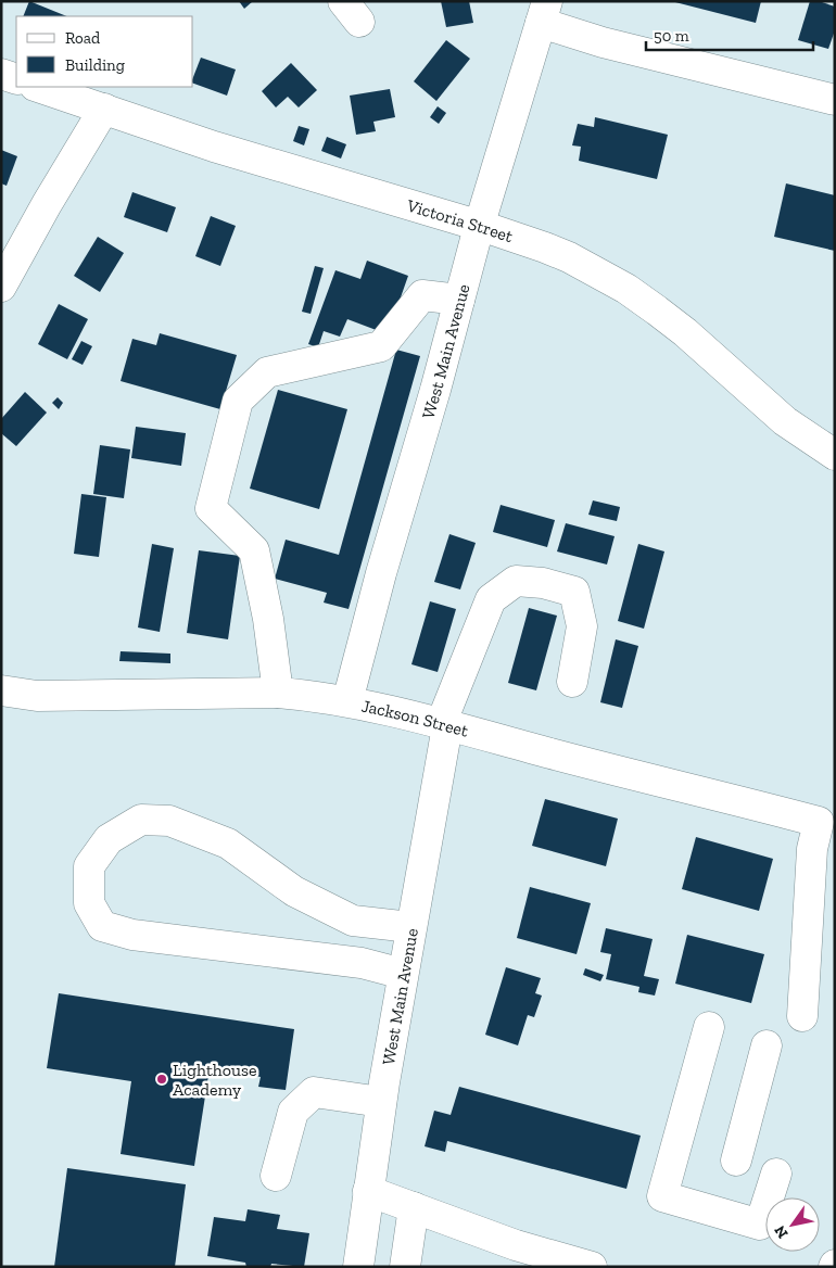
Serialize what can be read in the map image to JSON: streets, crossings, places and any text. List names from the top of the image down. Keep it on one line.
{"streets":{"street":["Victoria Street","West Main Avenue","Jackson Street"]},"crossings":[["Victoria Street","West Main Avenue"],["West Main Avenue","Jackson Street"]],"places":["Lighthouse Academy"],"legend":["Road","Building"],"scale_bar":"50 m","north":"bottom left"}
